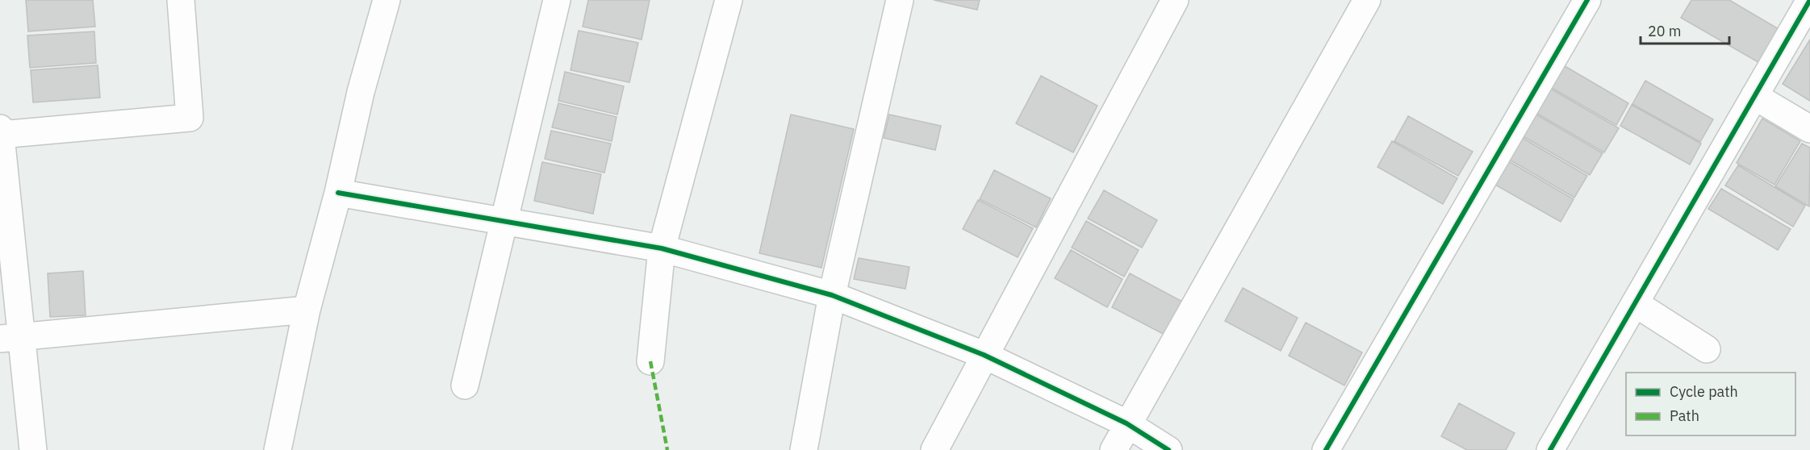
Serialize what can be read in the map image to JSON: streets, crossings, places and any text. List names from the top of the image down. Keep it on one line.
{"legend":["Cycle path","Path"],"scale_bar":"20 m"}
